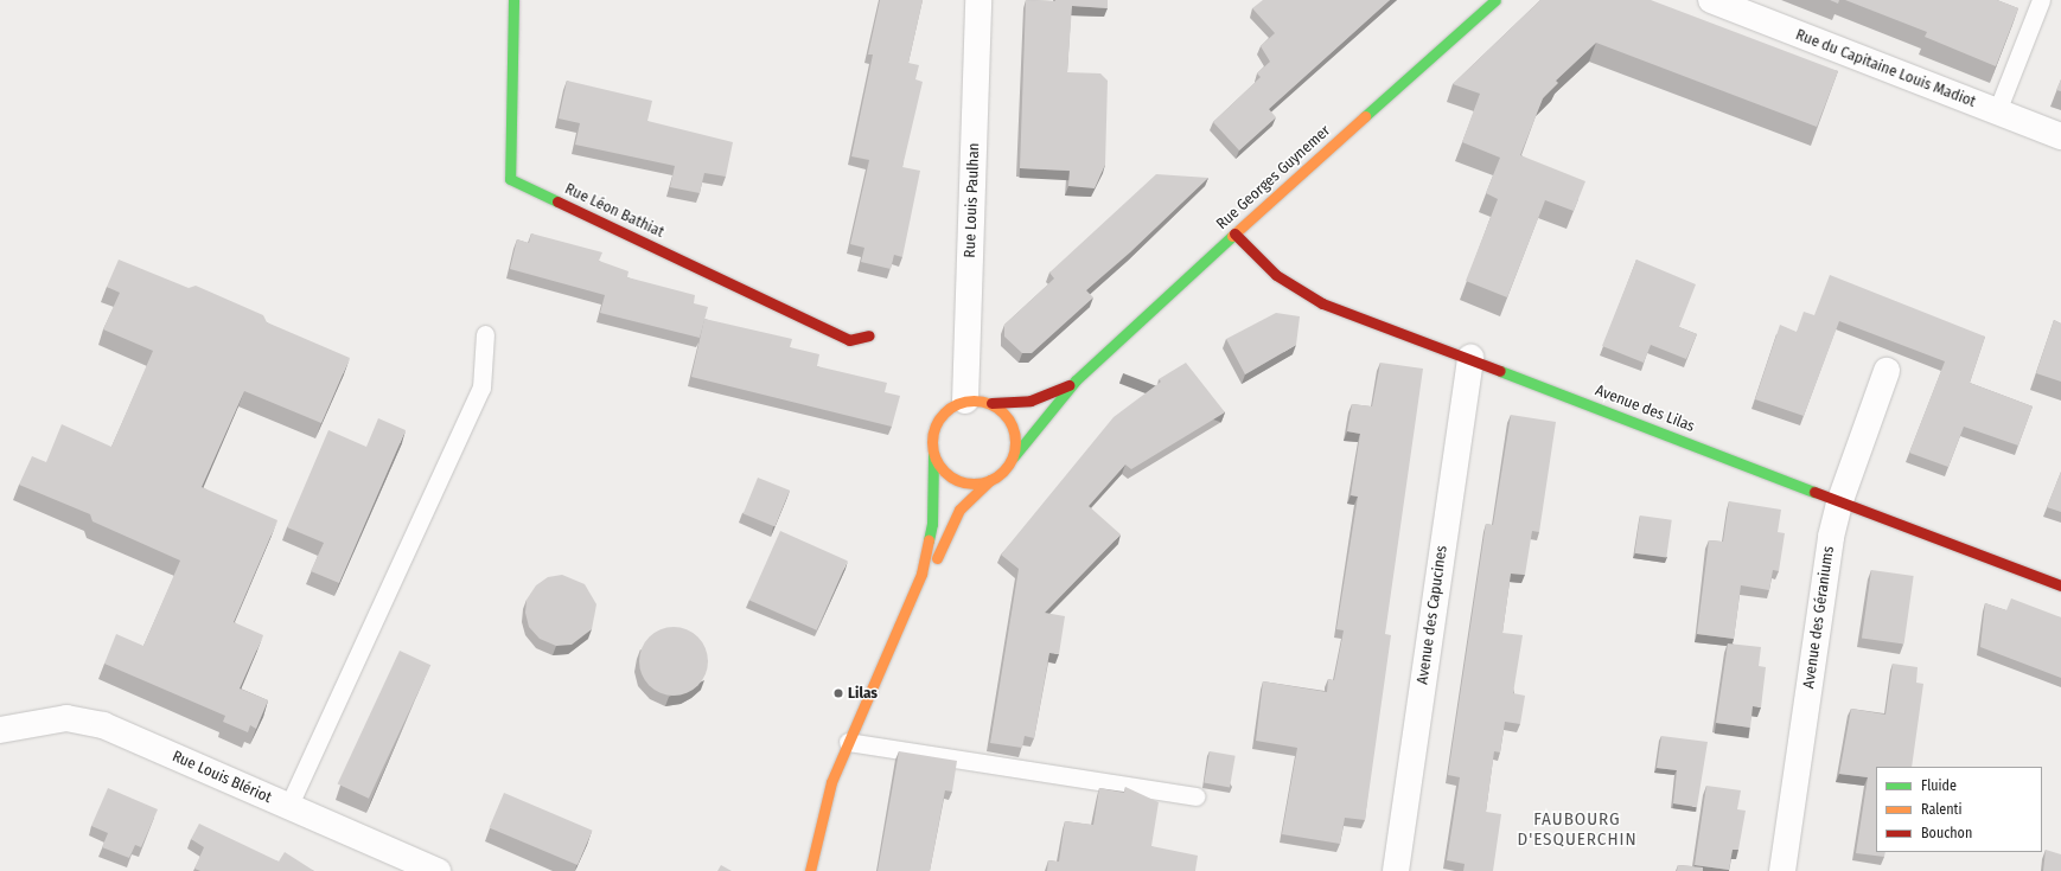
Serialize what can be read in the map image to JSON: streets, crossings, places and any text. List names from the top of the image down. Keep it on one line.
{"streets":{"main road":["Rue Georges Guynemer","Rue Léon Bathiat","Avenue des Lilas"],"street":["Rue du Capitaine Louis Madiot","Rue Louis Paulhan","Avenue des Capucines","Avenue des Géraniums","Rue Louis Blériot"]},"crossings":[["Rue Georges Guynemer","Rue Louis Paulhan"],["Rue Georges Guynemer","Avenue des Lilas"],["Avenue des Lilas","Avenue des Capucines"],["Avenue des Lilas","Avenue des Géraniums"]],"districts":["FAUBOURG D'ESQUERCHIN"],"places":["Lilas"],"legend":["Fluide","Ralenti","Bouchon"]}
